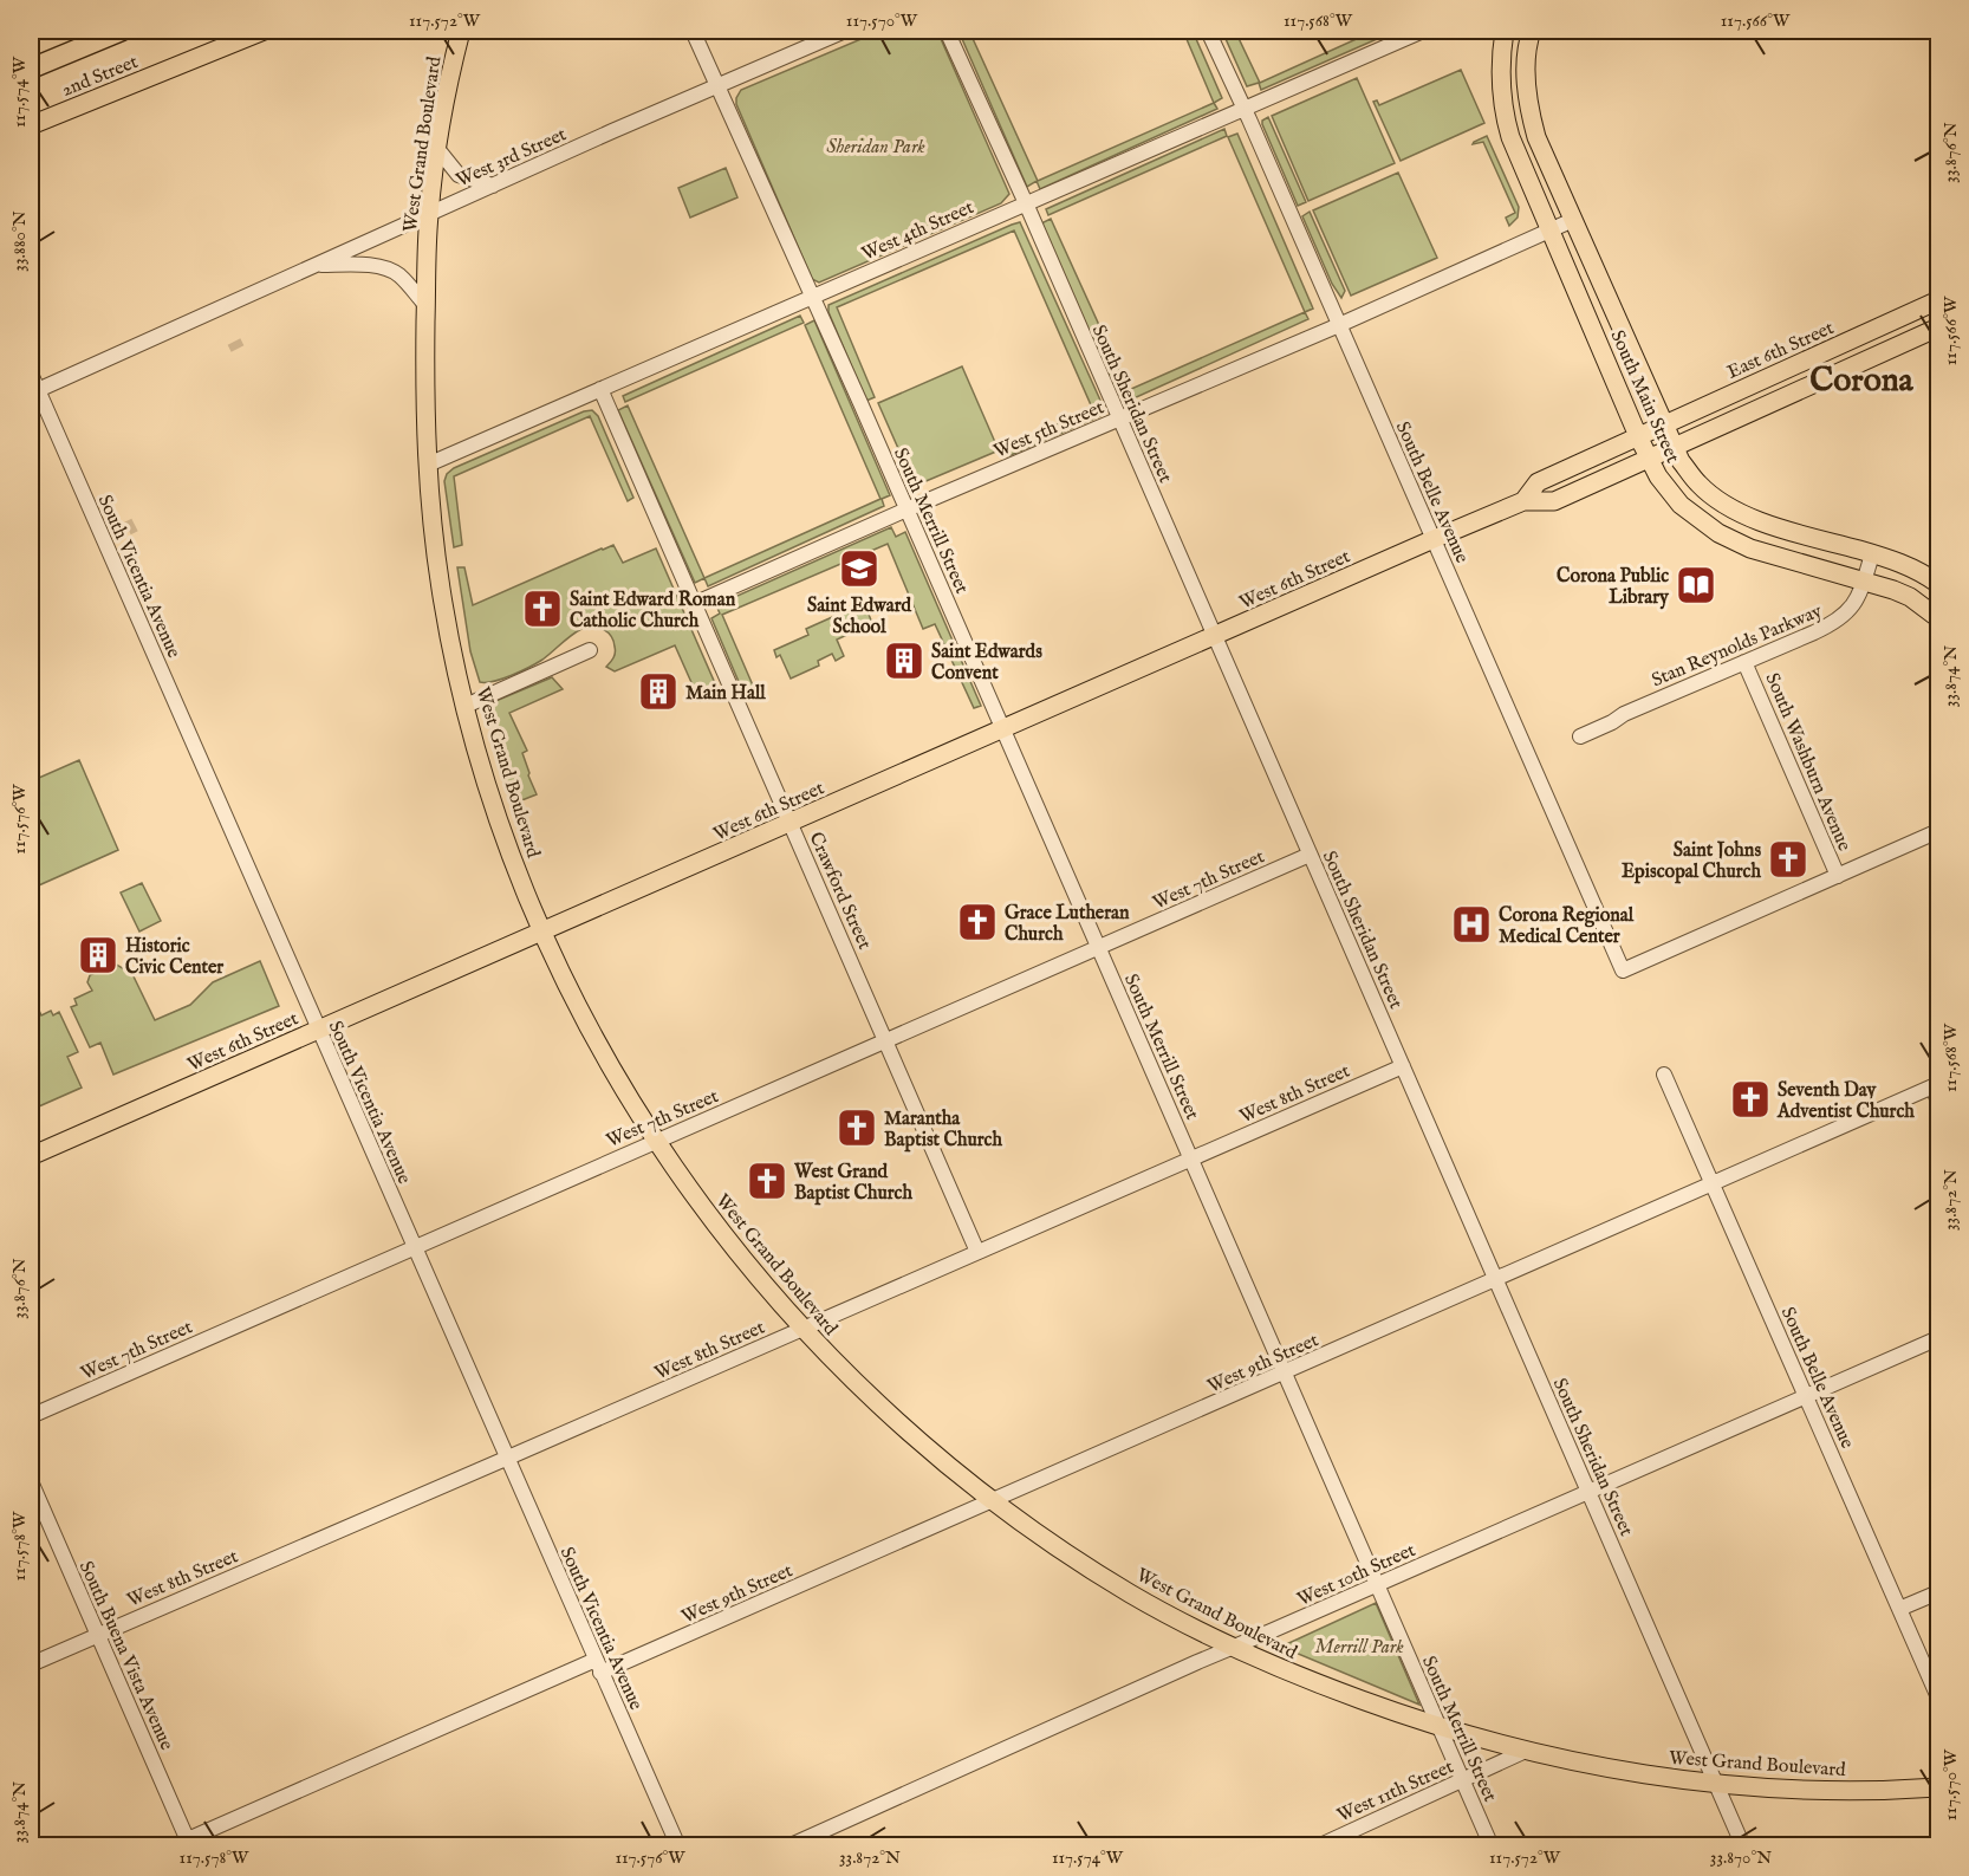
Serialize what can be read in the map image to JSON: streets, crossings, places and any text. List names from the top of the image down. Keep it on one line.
{"streets":{"main road":["2nd Street","West Grand Boulevard","East 6th Street","South Main Street","West 6th Street"],"street":["West 3rd Street","West 4th Street","South Sheridan Street","West 5th Street","South Belle Avenue","South Merrill Street","South Vicentia Avenue","Stan Reynolds Parkway","South Washburn Avenue","West 7th Street","Crawford Street","West 8th Street","West 9th Street","West 10th Street","South Buena Vista Avenue","West 11th Street"]},"crossings":[["West Grand Boulevard","West 3rd Street"],["West Grand Boulevard","West 4th Street"],["West Grand Boulevard","South Sheridan Street"],["West Grand Boulevard","South Merrill Street"],["West Grand Boulevard","West 6th Street"],["West Grand Boulevard","West 7th Street"],["West Grand Boulevard","West 8th Street"],["West Grand Boulevard","West 9th Street"],["West Grand Boulevard","West 10th Street"],["West Grand Boulevard","West 11th Street"],["West 3rd Street","South Merrill Street"],["West 3rd Street","South Vicentia Avenue"],["West 4th Street","South Sheridan Street"],["West 4th Street","South Belle Avenue"],["West 4th Street","South Merrill Street"],["West 4th Street","Crawford Street"],["East 6th Street","South Main Street"],["East 6th Street","West 6th Street"],["South Main Street","West 5th Street"],["South Main Street","West 6th Street"],["South Main Street","Stan Reynolds Parkway"],["South Sheridan Street","West 5th Street"],["South Sheridan Street","West 6th Street"],["South Sheridan Street","West 7th Street"],["South Sheridan Street","West 8th Street"],["South Sheridan Street","West 9th Street"],["South Sheridan Street","West 10th Street"],["West 5th Street","South Belle Avenue"],["West 5th Street","South Merrill Street"],["West 5th Street","Crawford Street"],["South Belle Avenue","West 6th Street"],["South Belle Avenue","South Washburn Avenue"],["South Belle Avenue","West 9th Street"],["South Belle Avenue","West 10th Street"],["South Merrill Street","West 6th Street"],["South Merrill Street","West 7th Street"],["South Merrill Street","West 8th Street"],["South Merrill Street","West 9th Street"],["South Merrill Street","West 10th Street"],["South Merrill Street","West 11th Street"],["South Vicentia Avenue","West 6th Street"],["South Vicentia Avenue","West 7th Street"],["South Vicentia Avenue","West 8th Street"],["South Vicentia Avenue","West 9th Street"],["West 6th Street","Crawford Street"],["Stan Reynolds Parkway","South Washburn Avenue"],["West 7th Street","Crawford Street"],["Crawford Street","West 8th Street"],["West 8th Street","South Buena Vista Avenue"],["West 9th Street","South Buena Vista Avenue"]],"districts":["Corona"],"parks":["Sheridan Park","Merrill Park"],"places":{"school or university":["Saint Edward School"],"library":["Corona Public Library"],"church":["Saint Edward Roman Catholic Church","Saint Johns Episcopal Church","Grace Lutheran Church","Seventh Day Adventist Church","Marantha Baptist Church","West Grand Baptist Church"],"building":["Saint Edwards Convent","Main Hall","Historic Civic Center"],"hospital":["Corona Regional Medical Center"]},"coordinates":["117.572°W","117.570°W","117.568°W","117.566°W","117.574°W","33.876°N","33.880°N","33.874°N","117.576°W","33.872°N","117.578°W","33.870°N"]}
